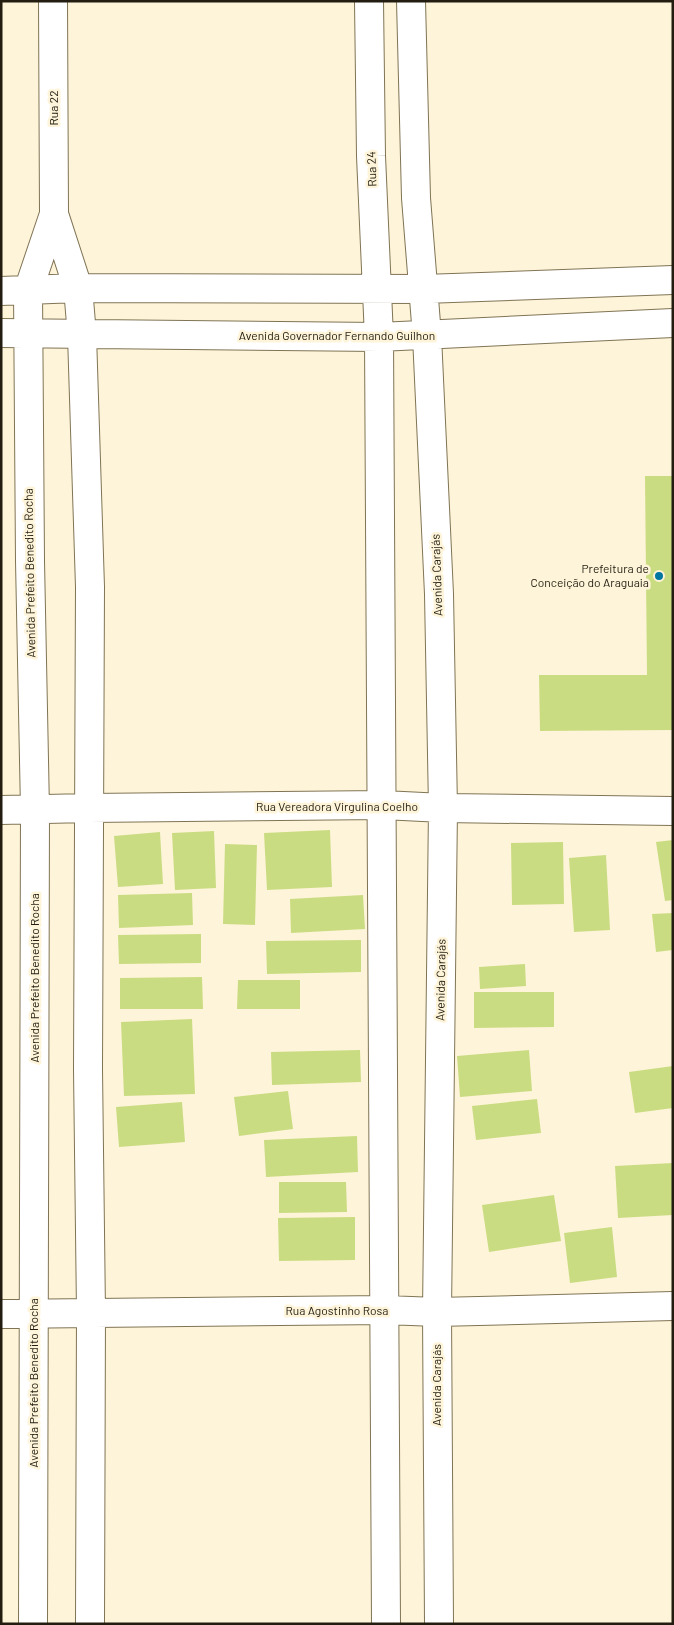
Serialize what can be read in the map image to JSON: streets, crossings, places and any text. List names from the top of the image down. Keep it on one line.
{"streets":{"street":["Rua 22","Rua 24","Avenida Governador Fernando Guilhon","Avenida Prefeito Benedito Rocha","Avenida Carajás","Rua Vereadora Virgulina Coelho","Rua Agostinho Rosa"]},"crossings":[["Rua 22","Avenida Governador Fernando Guilhon"],["Rua 22","Avenida Prefeito Benedito Rocha"],["Rua 24","Avenida Governador Fernando Guilhon"],["Avenida Governador Fernando Guilhon","Avenida Prefeito Benedito Rocha"],["Avenida Governador Fernando Guilhon","Avenida Carajás"],["Avenida Prefeito Benedito Rocha","Rua Vereadora Virgulina Coelho"],["Avenida Prefeito Benedito Rocha","Rua Agostinho Rosa"],["Avenida Carajás","Rua Vereadora Virgulina Coelho"],["Avenida Carajás","Rua Agostinho Rosa"]],"places":["Prefeitura de Conceição do Araguaia"]}
